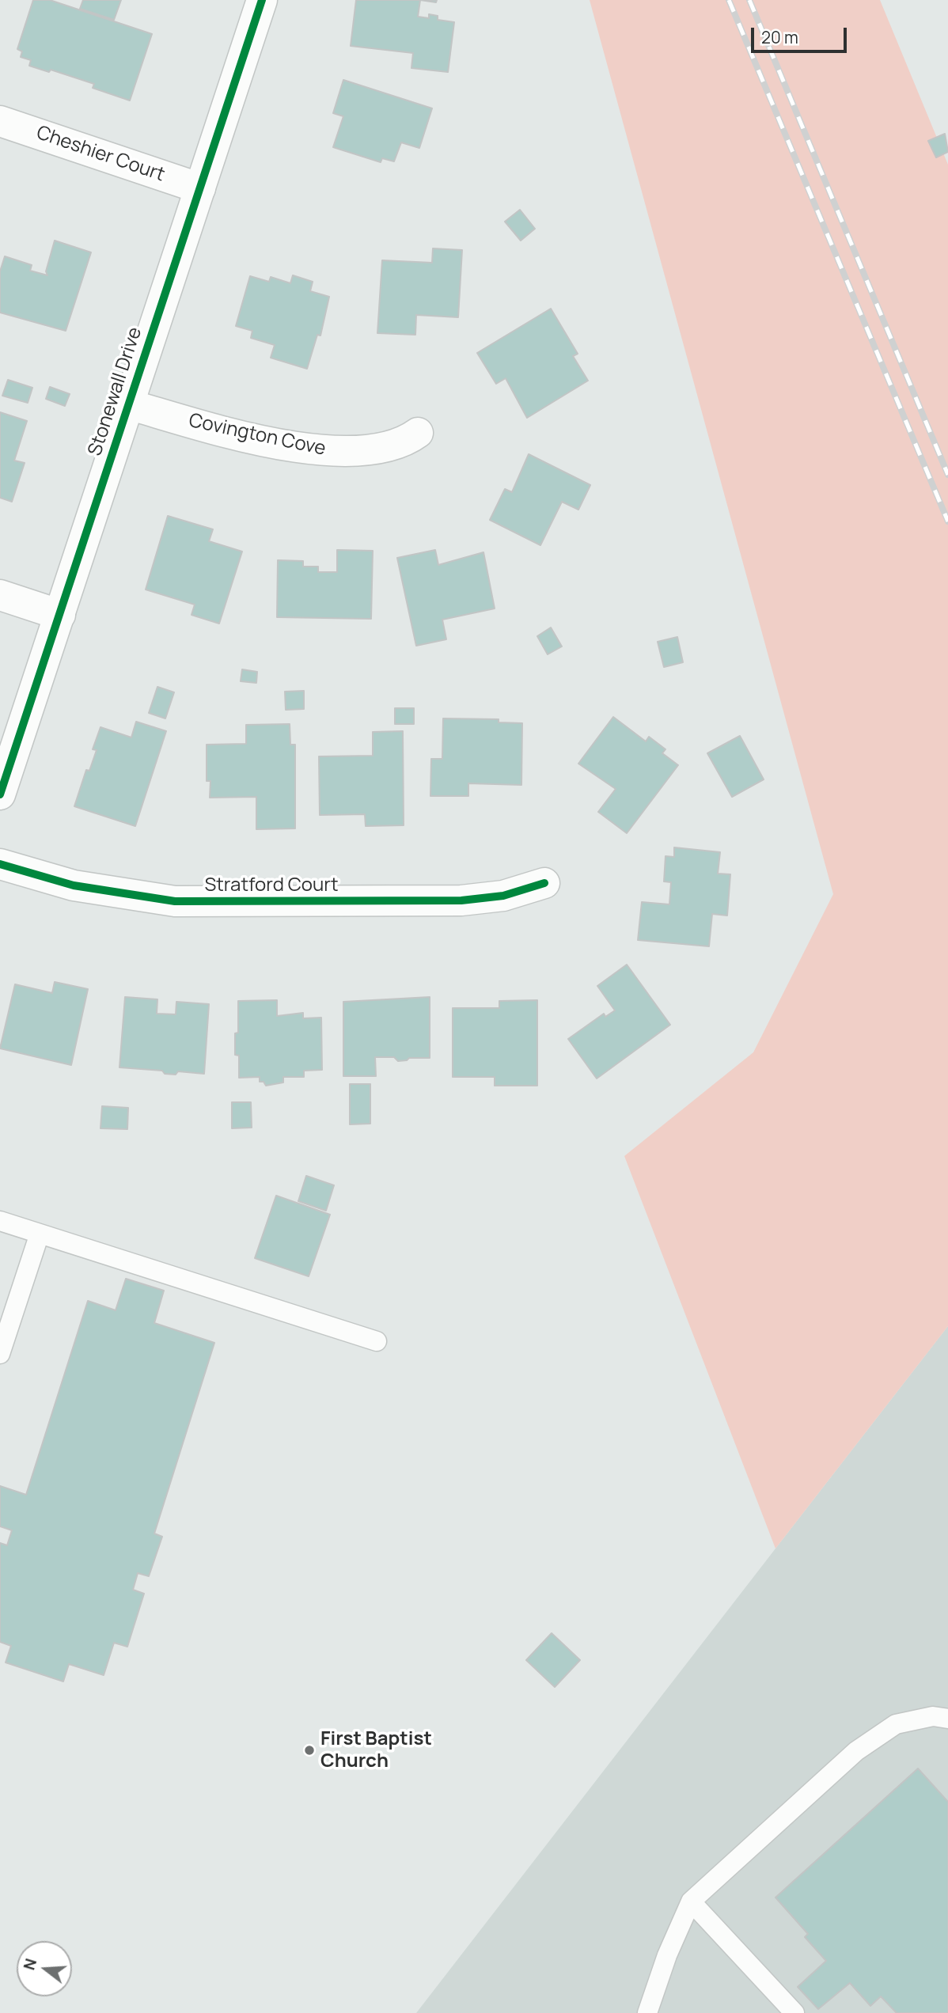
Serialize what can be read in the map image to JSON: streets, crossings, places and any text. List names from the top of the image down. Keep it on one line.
{"streets":{"street":["Cheshier Court","Stonewall Drive","Covington Cove","Stratford Court"]},"crossings":[["Cheshier Court","Stonewall Drive"],["Stonewall Drive","Covington Cove"]],"places":["First Baptist Church"],"scale_bar":"20 m","north":"left"}
